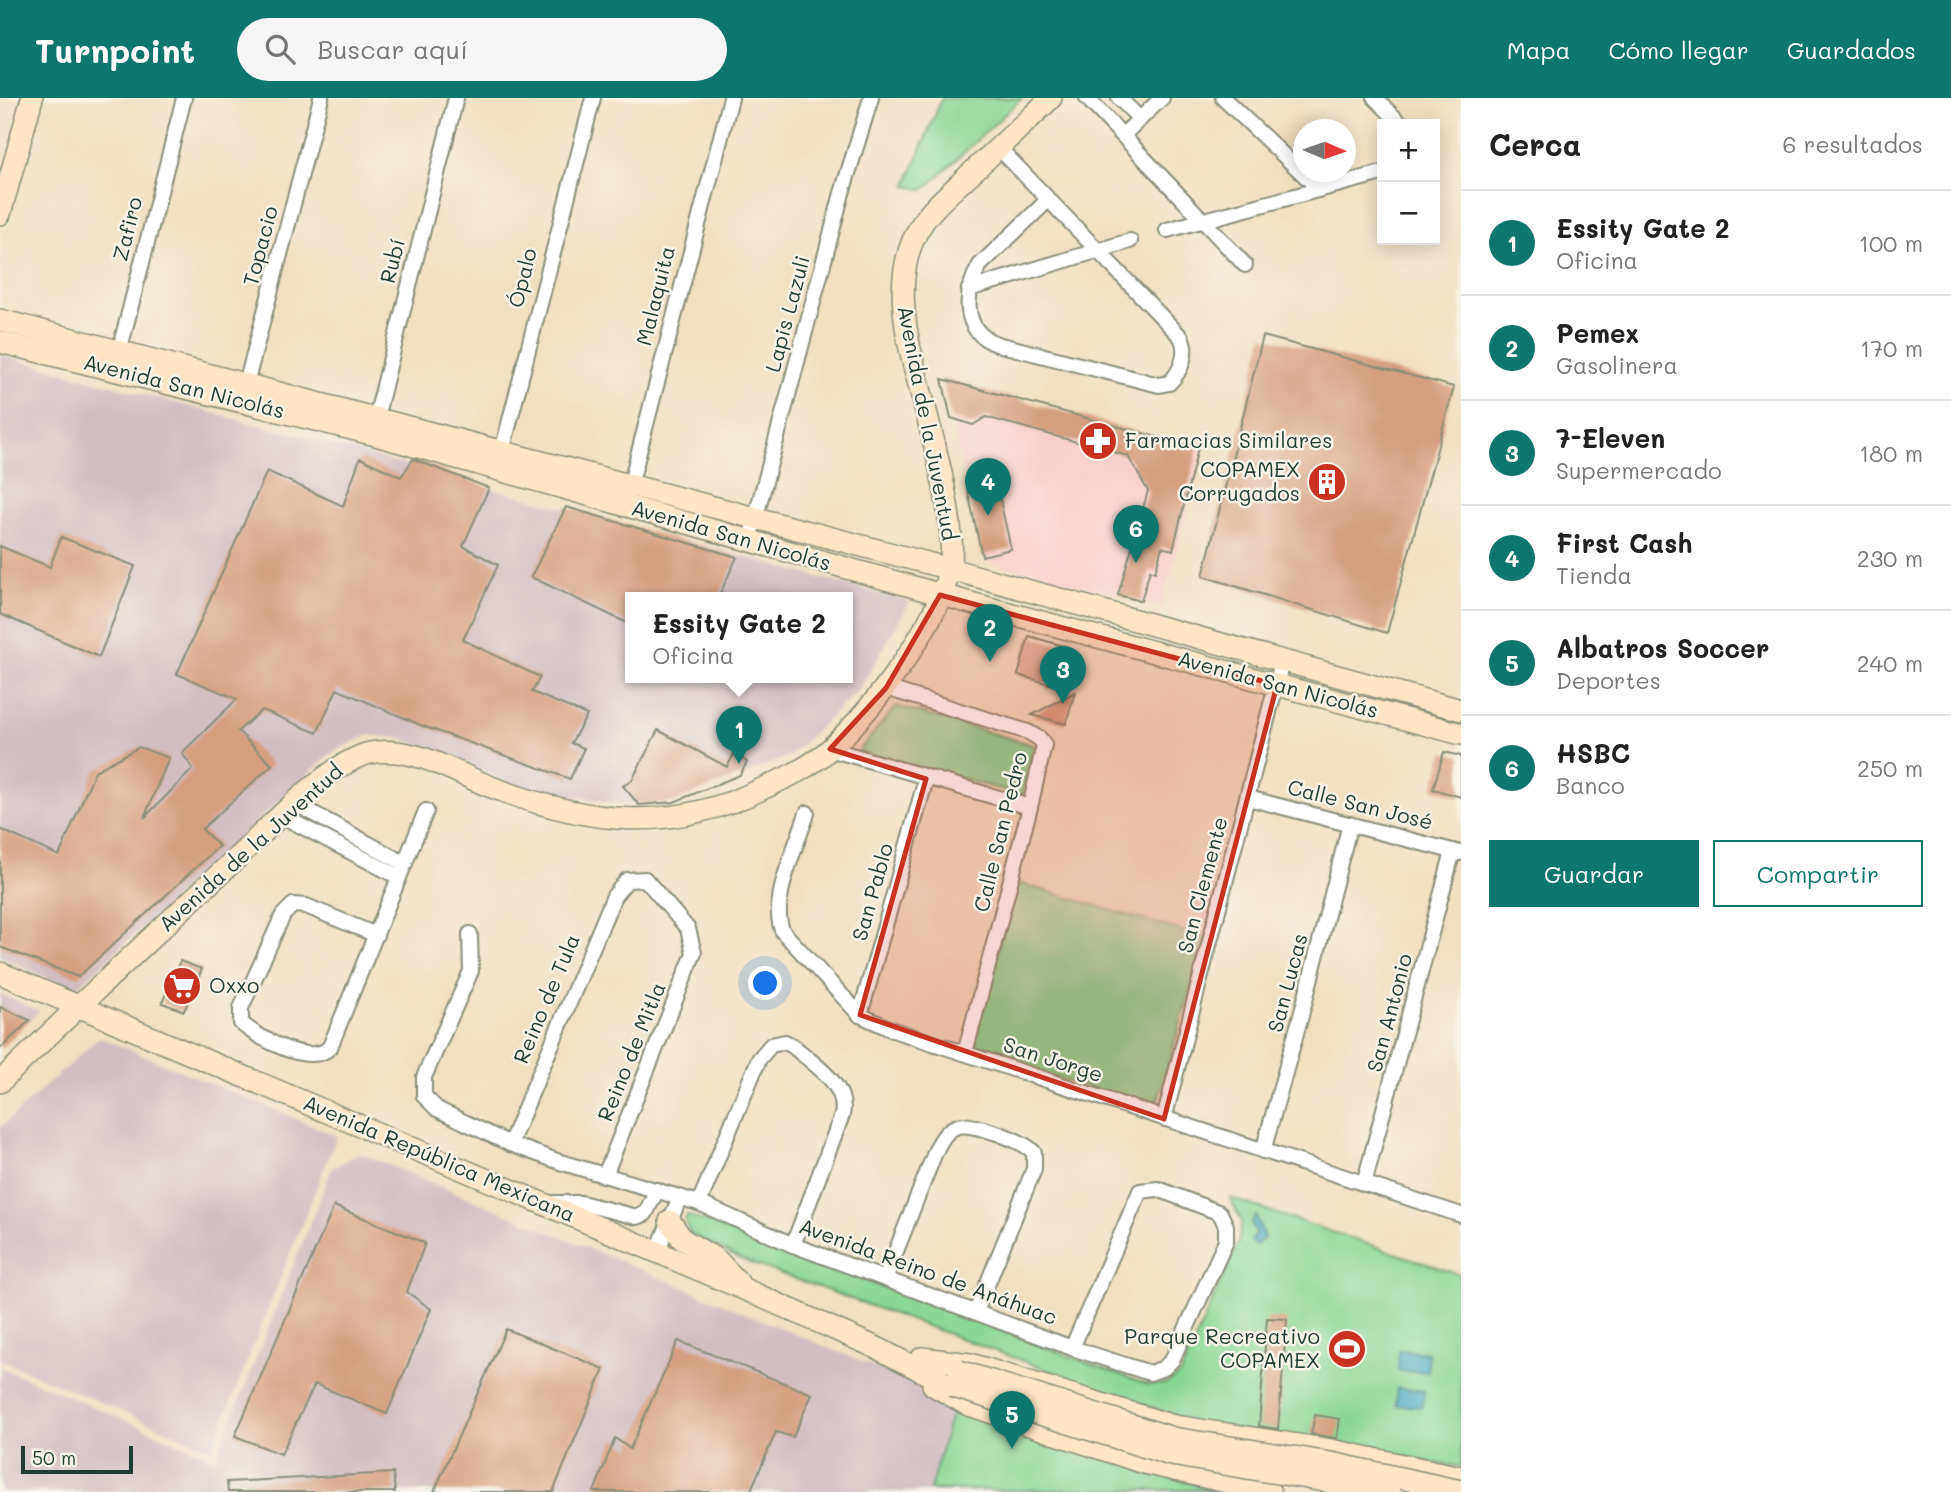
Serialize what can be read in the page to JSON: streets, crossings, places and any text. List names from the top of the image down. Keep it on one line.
{"streets":{"street":["Zafiro","Topacio","Rubí","Ópalo","Malaquita","Lapis Lazuli","Avenida San Nicolás","Avenida de la Juventud","Calle San José","Calle San Pedro","San Clemente","San Pablo","San Lucas","Reino de Tula","San Antonio","Reino de Mitla","San Jorge","Avenida República Mexicana","Avenida Reino de Anáhuac"]},"crossings":[["Zafiro","Avenida San Nicolás"],["Topacio","Avenida San Nicolás"],["Rubí","Avenida San Nicolás"],["Ópalo","Avenida San Nicolás"],["Malaquita","Avenida San Nicolás"],["Lapis Lazuli","Avenida San Nicolás"],["Avenida San Nicolás","Avenida de la Juventud"],["Avenida San Nicolás","San Clemente"],["Avenida de la Juventud","Calle San Pedro"],["Avenida de la Juventud","Avenida República Mexicana"],["Calle San José","San Clemente"],["Calle San José","San Lucas"],["Calle San José","San Antonio"],["Calle San Pedro","San Jorge"],["San Clemente","San Jorge"],["San Pablo","San Jorge"],["San Lucas","San Jorge"],["Reino de Tula","Reino de Mitla"],["Reino de Tula","Avenida Reino de Anáhuac"],["San Antonio","San Jorge"],["Reino de Mitla","Avenida Reino de Anáhuac"]],"places":{"pharmacy":["Farmacias Similares"],"building":["COPAMEX Corrugados"],"supermarket":["Oxxo"],"sports":["Parque Recreativo COPAMEX"]},"scale_bar":"50 m","north":"right","page":{"header":"Turnpoint","search":"Buscar aquí","nav":["Mapa","Cómo llegar","Guardados"],"heading":["Cerca","6 resultados"],"map_buttons":["+","−"],"list":[{"mark":"1","name":"Essity Gate 2","note":"Oficina","value":"100 m"},{"mark":"2","name":"Pemex","note":"Gasolinera","value":"170 m"},{"mark":"3","name":"7-Eleven","note":"Supermercado","value":"180 m"},{"mark":"4","name":"First Cash","note":"Tienda","value":"230 m"},{"mark":"5","name":"Albatros Soccer","note":"Deportes","value":"240 m"},{"mark":"6","name":"HSBC","note":"Banco","value":"250 m"}],"pins":["4","6","2","3","1","5"],"popup":["Essity Gate 2","Oficina"],"buttons":["Guardar","Compartir"],"scale":"50 m"}}
